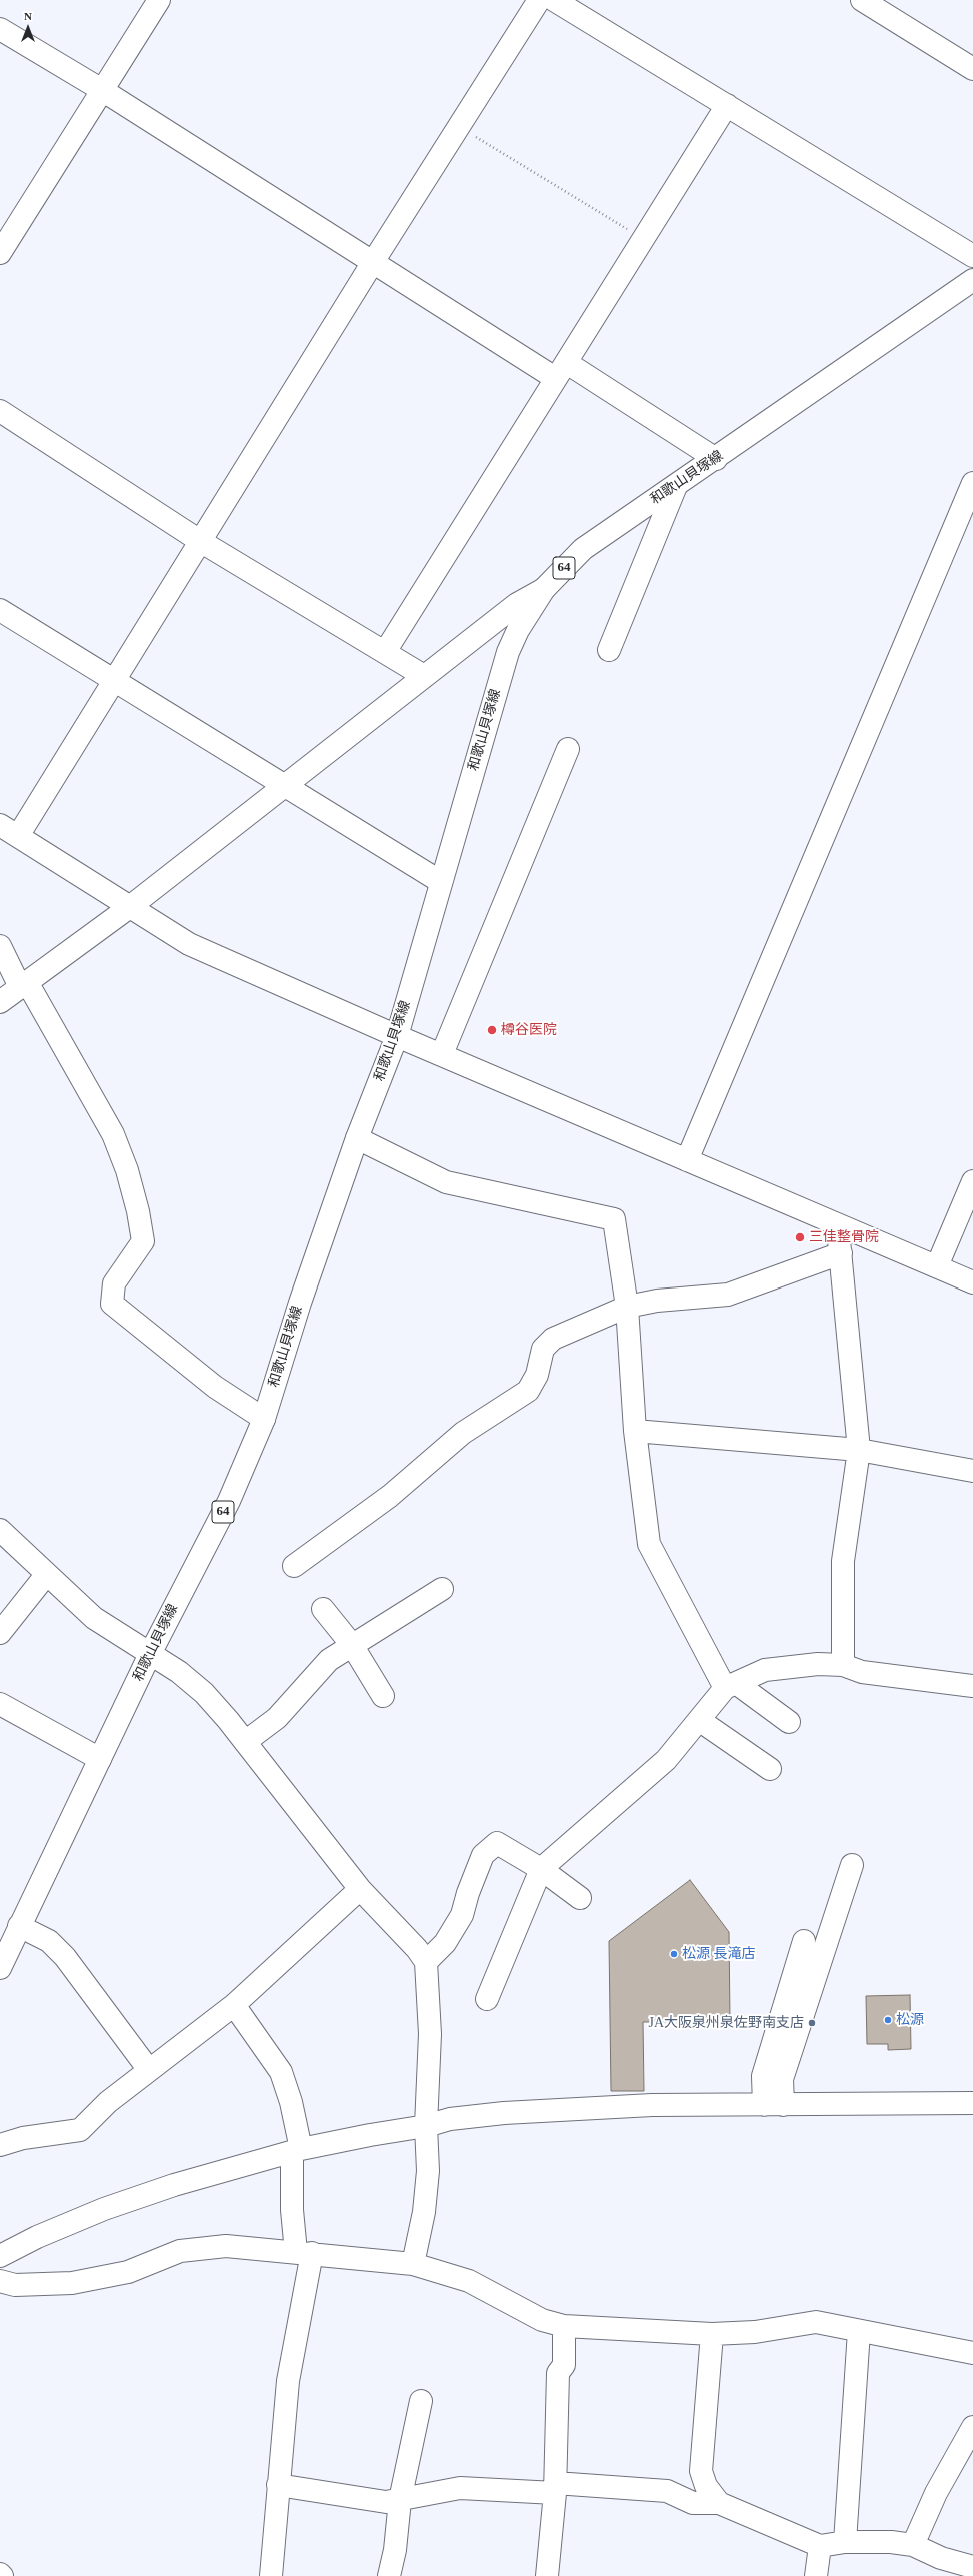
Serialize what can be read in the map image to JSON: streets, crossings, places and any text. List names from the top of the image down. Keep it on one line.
{"streets":{"street":["和歌山貝塚線","64"]},"places":["樽谷医院","三佳整骨院","松源 長滝店","松源","JA大阪泉州泉佐野南支店"],"north":"top"}
